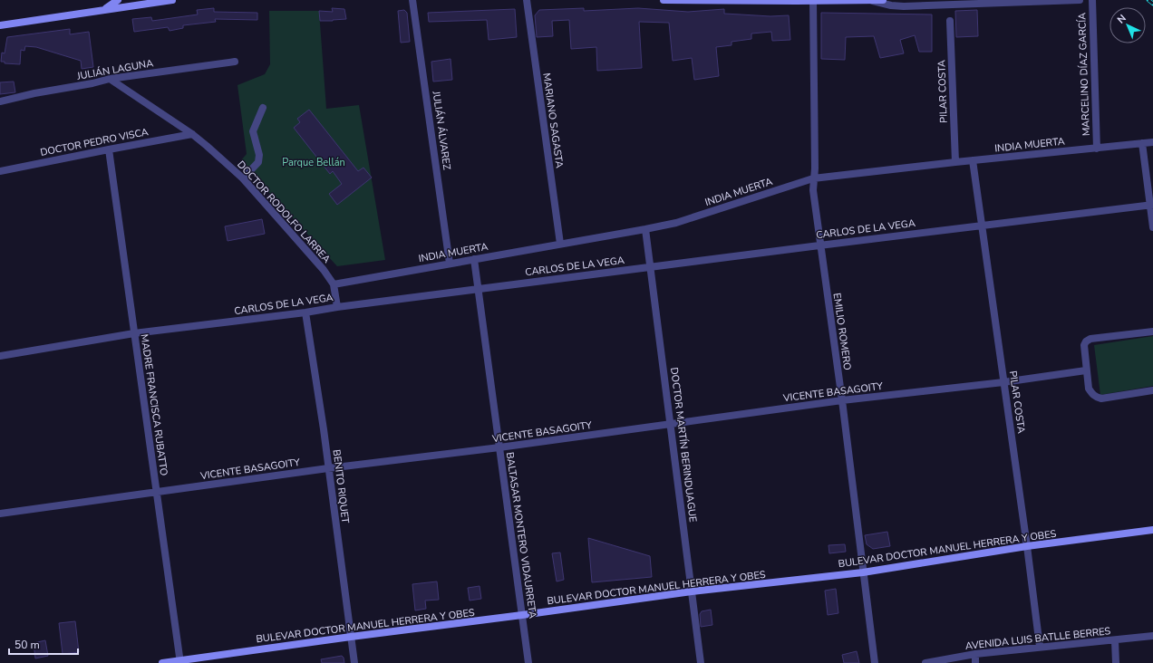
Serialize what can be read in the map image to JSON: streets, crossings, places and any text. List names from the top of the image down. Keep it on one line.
{"streets":{"street":["JULIÁN LAGUNA","MARCELINO DÍAZ GARCÍA","PILAR COSTA","MARIANO SAGASTA","JULIÁN ÁLVAREZ","DOCTOR PEDRO VISCA","INDIA MUERTA","DOCTOR RODOLFO LARREA","CARLOS DE LA VEGA","EMILIO ROMERO","VICENTE BASAGOITY","MADRE FRANCISCA RUBATTO","DOCTOR MARTÍN BERINDUAGUE","BENITO RIQUET","BALTASAR MONTERO VIDAURRETA","BULEVAR DOCTOR MANUEL HERRERA Y OBES","AVENIDA LUIS BATLLE BERRES"]},"crossings":[["JULIÁN LAGUNA","DOCTOR RODOLFO LARREA"],["MARCELINO DÍAZ GARCÍA","INDIA MUERTA"],["PILAR COSTA","INDIA MUERTA"],["PILAR COSTA","CARLOS DE LA VEGA"],["PILAR COSTA","VICENTE BASAGOITY"],["PILAR COSTA","BULEVAR DOCTOR MANUEL HERRERA Y OBES"],["PILAR COSTA","AVENIDA LUIS BATLLE BERRES"],["MARIANO SAGASTA","INDIA MUERTA"],["JULIÁN ÁLVAREZ","INDIA MUERTA"],["DOCTOR PEDRO VISCA","DOCTOR RODOLFO LARREA"],["DOCTOR PEDRO VISCA","MADRE FRANCISCA RUBATTO"],["INDIA MUERTA","DOCTOR RODOLFO LARREA"],["INDIA MUERTA","EMILIO ROMERO"],["INDIA MUERTA","DOCTOR MARTÍN BERINDUAGUE"],["INDIA MUERTA","BALTASAR MONTERO VIDAURRETA"],["DOCTOR RODOLFO LARREA","CARLOS DE LA VEGA"],["CARLOS DE LA VEGA","EMILIO ROMERO"],["CARLOS DE LA VEGA","MADRE FRANCISCA RUBATTO"],["CARLOS DE LA VEGA","DOCTOR MARTÍN BERINDUAGUE"],["CARLOS DE LA VEGA","BENITO RIQUET"],["CARLOS DE LA VEGA","BALTASAR MONTERO VIDAURRETA"],["EMILIO ROMERO","VICENTE BASAGOITY"],["EMILIO ROMERO","BULEVAR DOCTOR MANUEL HERRERA Y OBES"],["VICENTE BASAGOITY","MADRE FRANCISCA RUBATTO"],["VICENTE BASAGOITY","DOCTOR MARTÍN BERINDUAGUE"],["VICENTE BASAGOITY","BENITO RIQUET"],["VICENTE BASAGOITY","BALTASAR MONTERO VIDAURRETA"],["MADRE FRANCISCA RUBATTO","BULEVAR DOCTOR MANUEL HERRERA Y OBES"],["DOCTOR MARTÍN BERINDUAGUE","BULEVAR DOCTOR MANUEL HERRERA Y OBES"],["BENITO RIQUET","BULEVAR DOCTOR MANUEL HERRERA Y OBES"],["BALTASAR MONTERO VIDAURRETA","BULEVAR DOCTOR MANUEL HERRERA Y OBES"]],"parks":["Parque Bellán"],"scale_bar":"50 m","north":"top left"}
